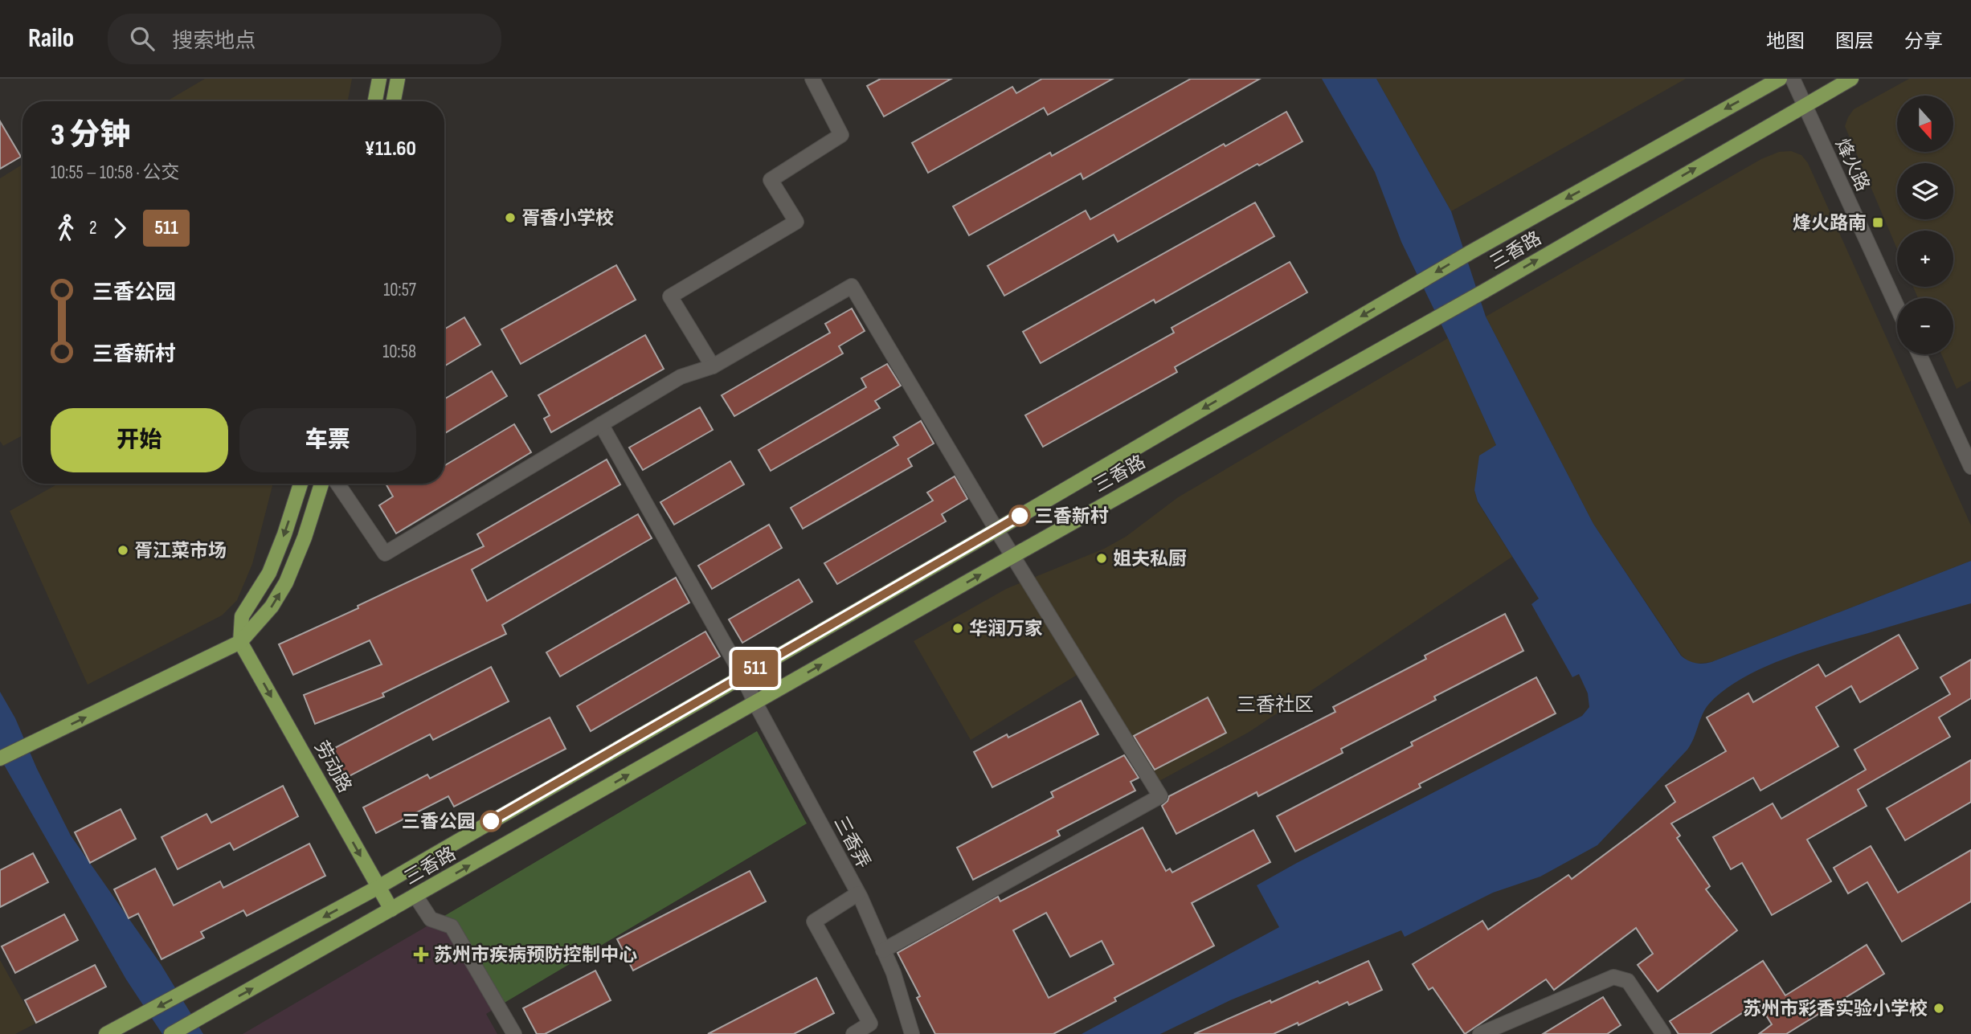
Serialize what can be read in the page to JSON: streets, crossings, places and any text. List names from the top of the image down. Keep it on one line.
{"streets":{"main road":["三香路","劳动路"],"street":["烽火路","三香弄"]},"crossings":[["烽火路","三香路"],["三香路","劳动路"],["三香路","三香弄"]],"one_way":["劳动路"],"districts":["三香社区"],"places":{"other":["胥香小学校","三香新村","胥江菜市场","姐夫私厨","华润万家","三香公园","苏州市彩香实验小学校"],"transit":["烽火路南"],"health":["苏州市疾病预防控制中心"]},"lines":["bus line 511"],"north":"bottom","page":{"header":"Railo","search":"搜索地点","nav":["地图","图层","分享"],"on_map":"511","map_buttons":["+","−"],"heading":["3 分钟","10:55 – 10:58 · 公交","¥11.60"],"legs":["2","511"],"list":[{"name":"三香公园","value":"10:57"},{"name":"三香新村","value":"10:58"}],"buttons":["开始","车票"]}}
